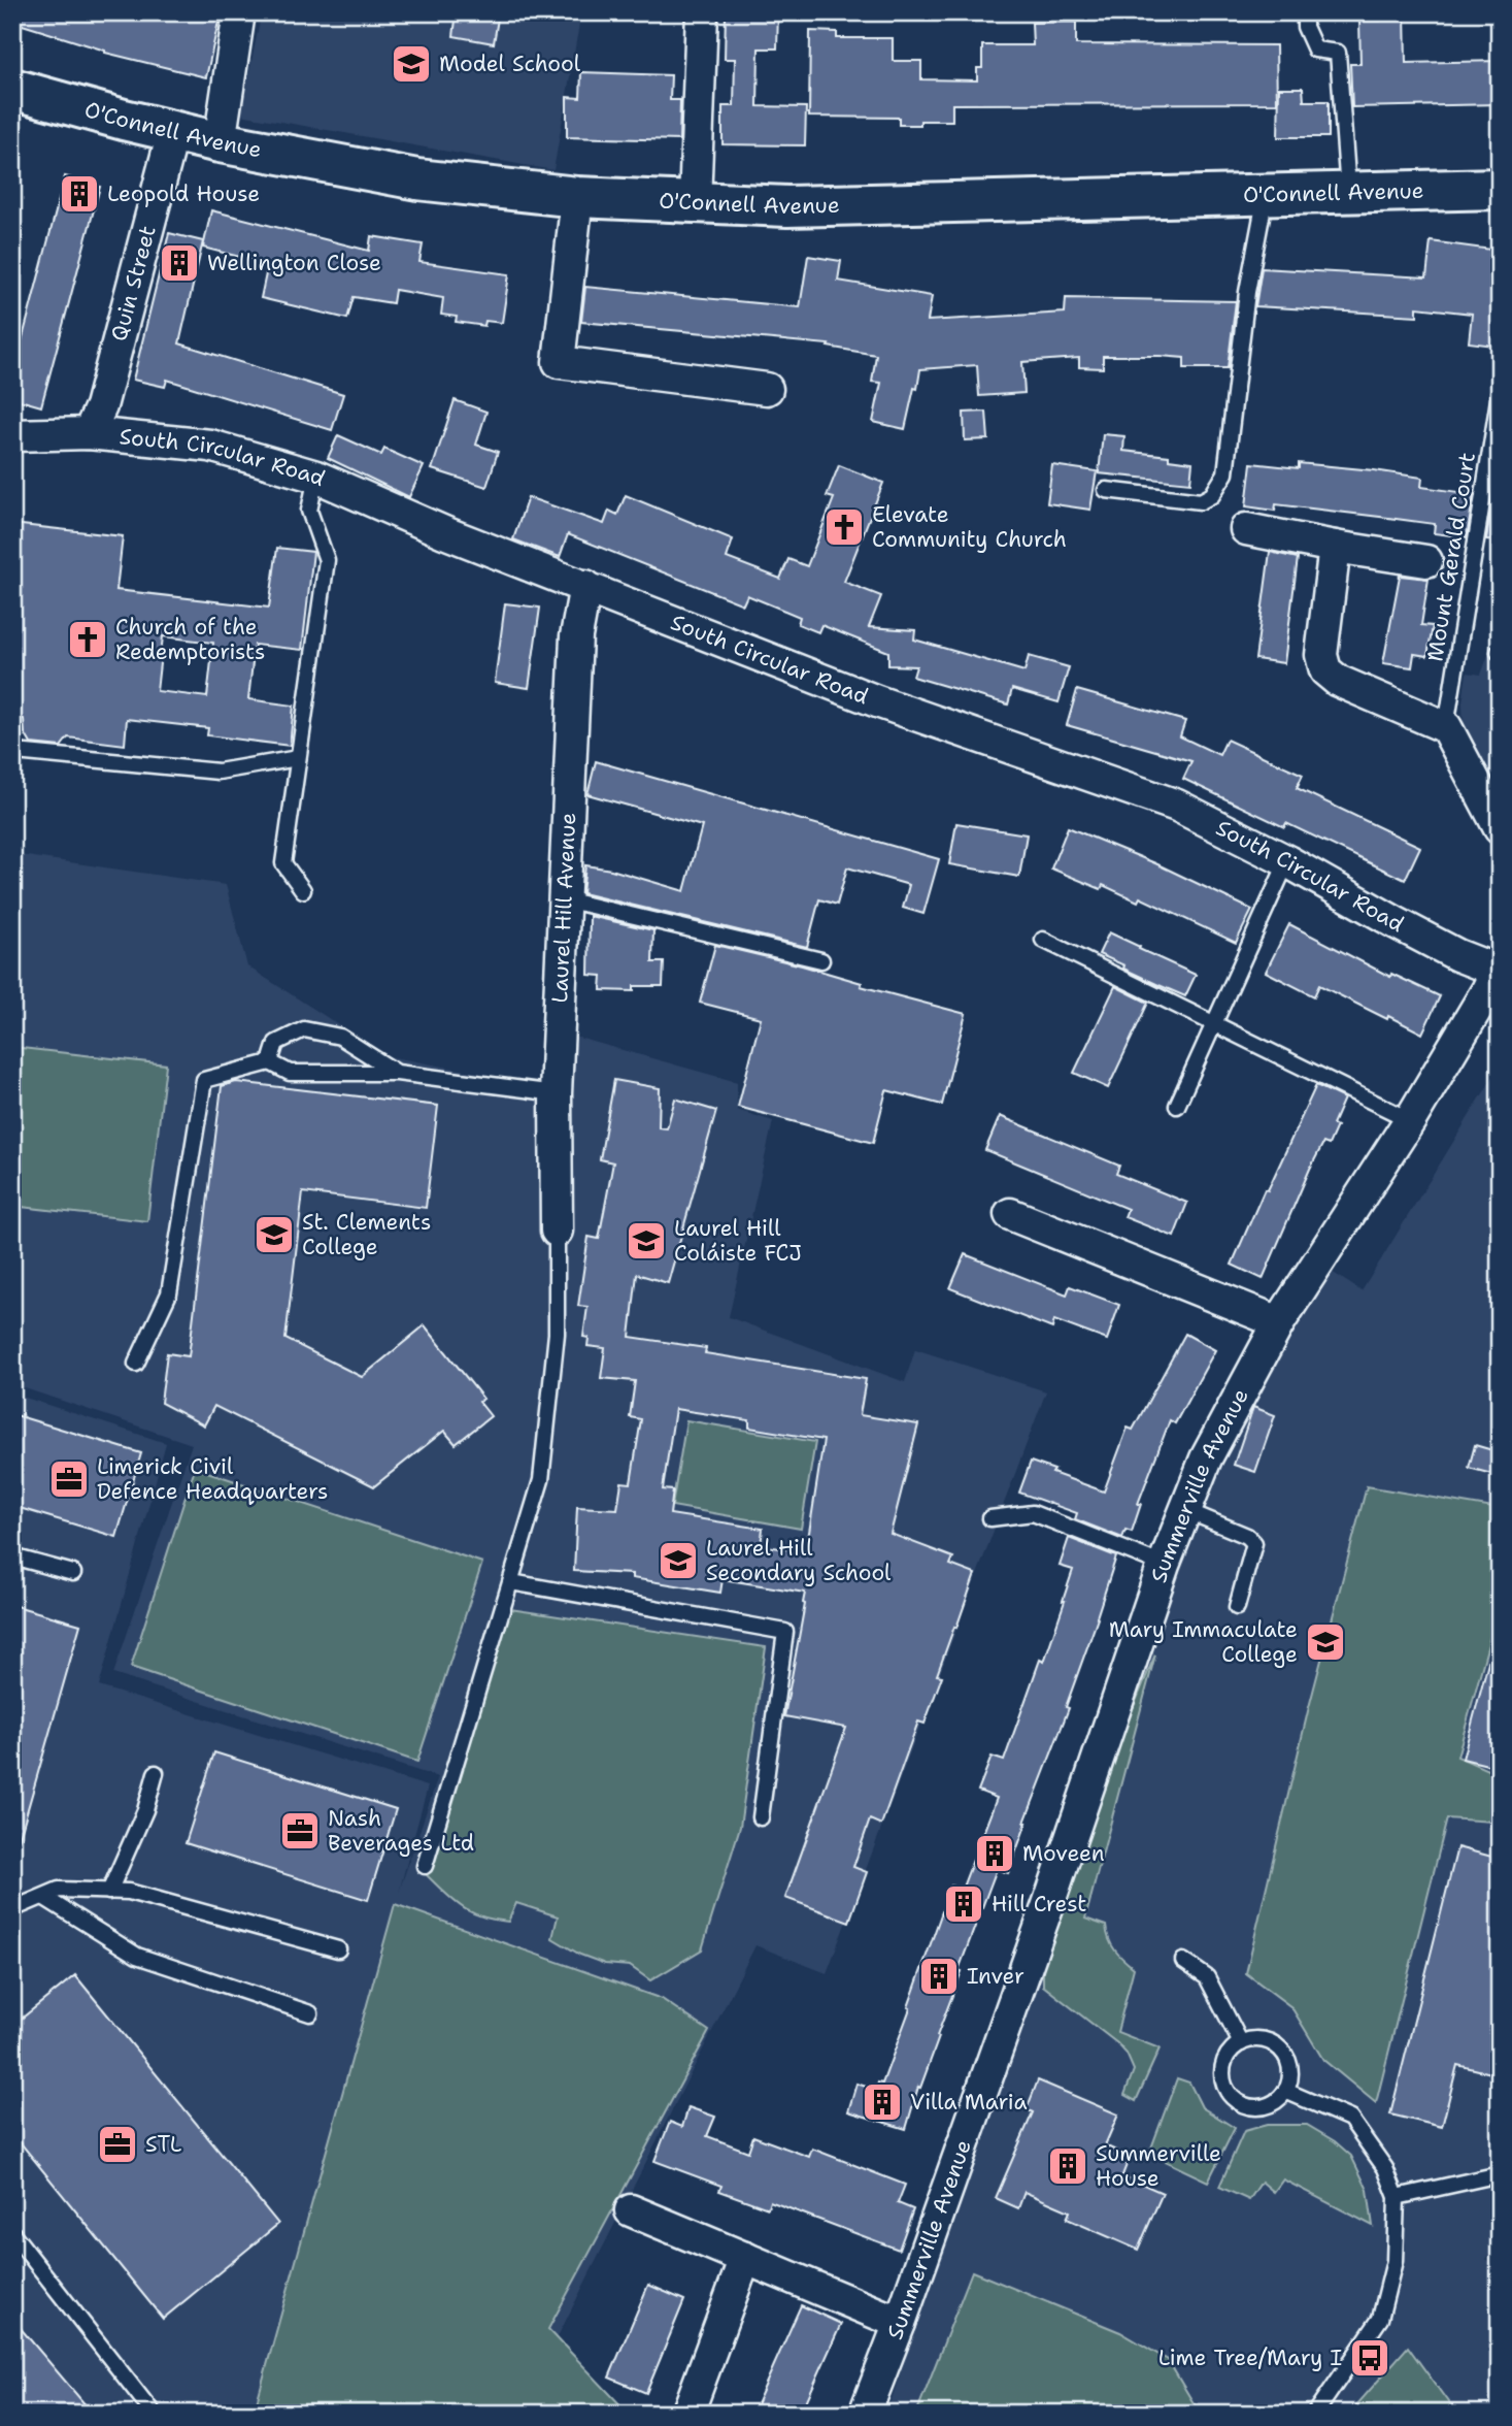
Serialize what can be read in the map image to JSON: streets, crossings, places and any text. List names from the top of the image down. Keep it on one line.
{"streets":{"main road":["O'Connell Avenue"],"street":["Quin Street","South Circular Road","Laurel Hill Avenue","Summerville Avenue"],"lane":["Mount Gerald Court"]},"crossings":[["O'Connell Avenue","Quin Street"],["Quin Street","South Circular Road"],["South Circular Road","Laurel Hill Avenue"],["South Circular Road","Summerville Avenue"]],"places":{"school or university":["Model School","St. Clements College","Laurel Hill Coláiste FCJ","Laurel Hill Secondary School","Mary Immaculate College"],"building":["Leopold House","Wellington Close","Moveen","Hill Crest","Inver","Villa Maria","Summerville House"],"church":["Elevate Community Church","Church of the Redemptorists"],"office":["Limerick Civil Defence Headquarters","Nash Beverages Ltd","STL"],"bus stop":["Lime Tree/Mary I"]}}
